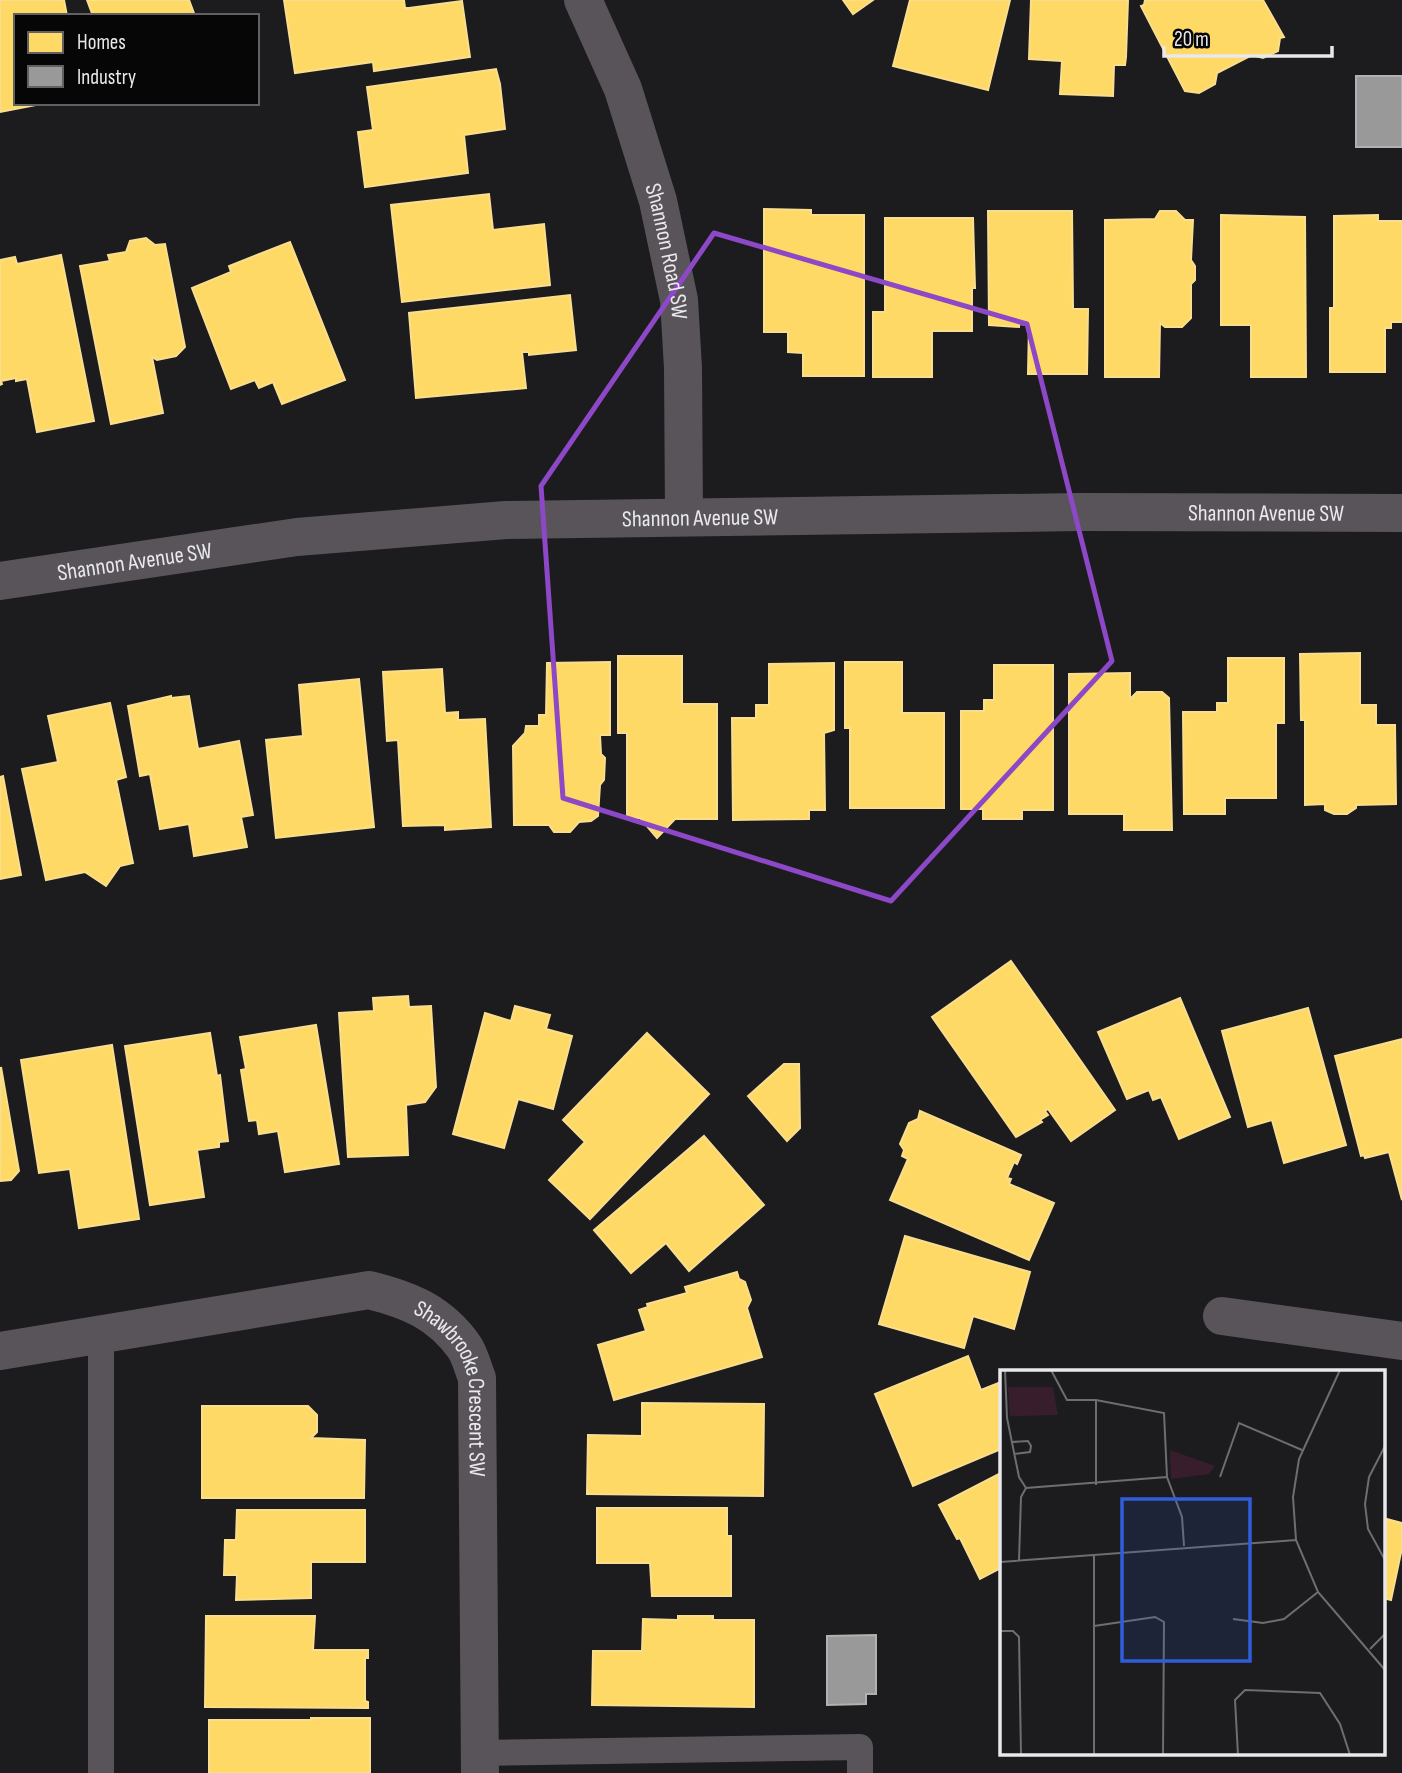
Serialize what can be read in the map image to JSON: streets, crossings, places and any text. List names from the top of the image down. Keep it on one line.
{"streets":{"street":["Shannon Road SW","Shannon Avenue SW","Shawbrooke Crescent SW"]},"crossings":[["Shannon Road SW","Shannon Avenue SW"]],"legend":["Homes","Industry"],"scale_bar":"20 m"}
